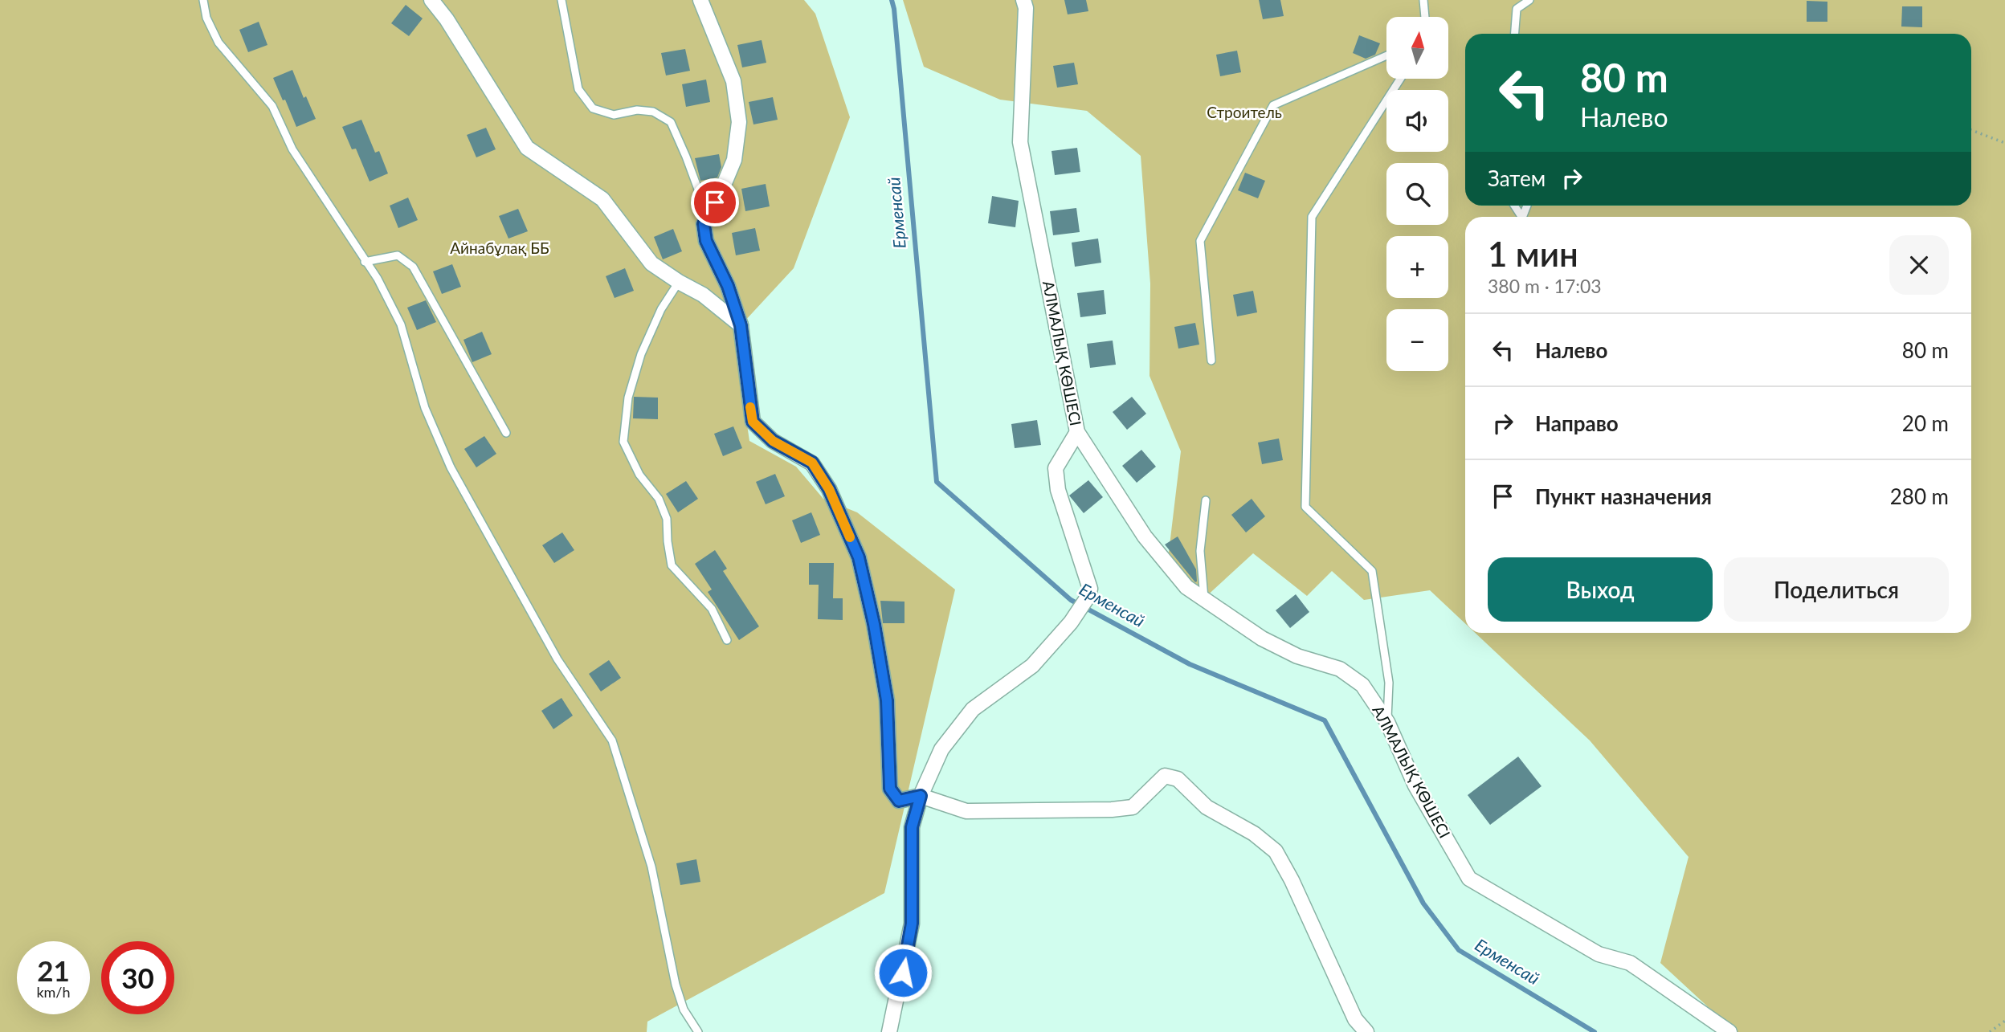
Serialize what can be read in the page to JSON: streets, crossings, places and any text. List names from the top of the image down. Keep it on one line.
{"streets":{"street":["АЛМАЛЫҚ КӨШЕСІ"]},"water":["Ерменсай"],"parks":["Строитель","Айнабұлақ ББ"],"north":"top","page":{"map_buttons":["+","−"],"turn":["80 m","Налево"],"then":"Затем","heading":["1 мин","380 m · 17:03"],"list":[{"name":"Налево","value":"80 m"},{"name":"Направо","value":"20 m"},{"name":"Пункт назначения","value":"280 m"}],"buttons":["Выход","Поделиться"],"speed":"21 km/h","limit":"30"}}
